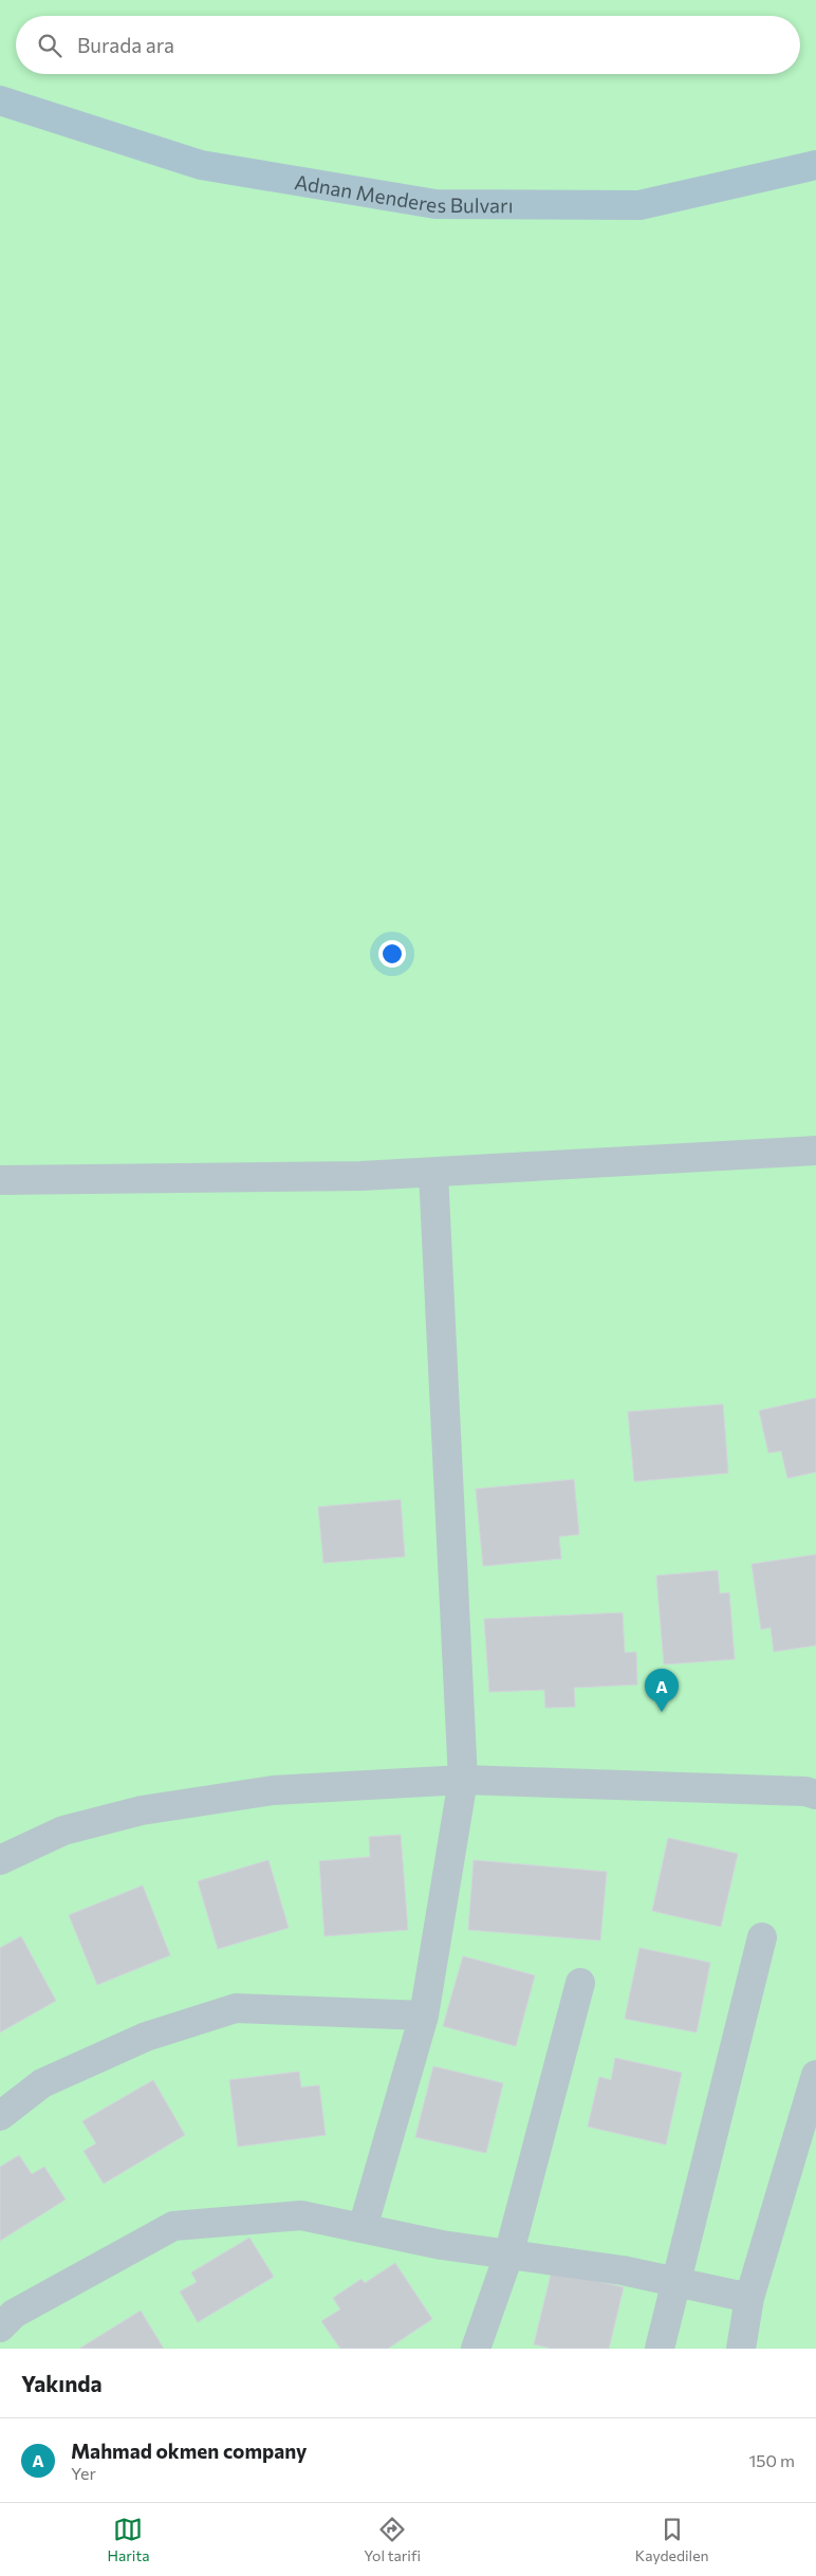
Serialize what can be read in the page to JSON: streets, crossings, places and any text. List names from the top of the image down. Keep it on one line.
{"streets":{"main road":["Adnan Menderes Bulvarı"]},"page":{"search":"Burada ara","pins":"A","heading":"Yakında","list":[{"mark":"A","name":"Mahmad okmen company","note":"Yer","value":"150 m"}],"nav":["Harita","Yol tarifi","Kaydedilen"]}}
